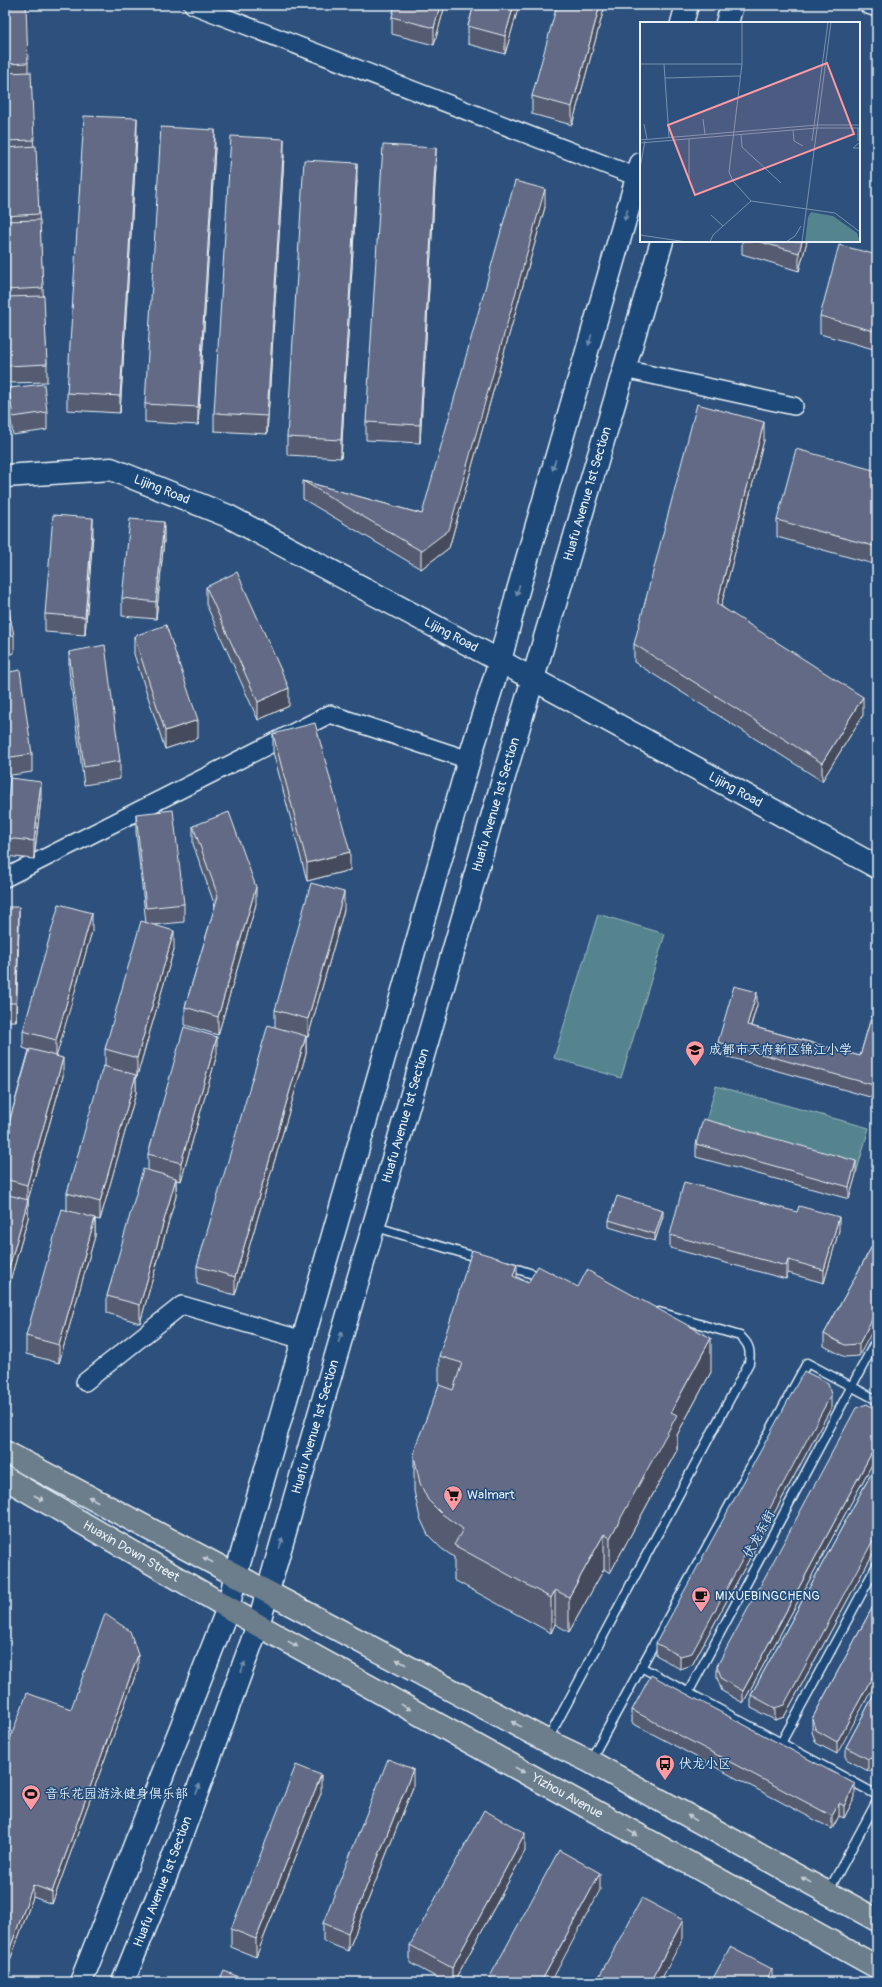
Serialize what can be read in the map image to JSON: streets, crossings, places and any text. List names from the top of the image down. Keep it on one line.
{"streets":{"main road":["Lijing Road","Huafu Avenue 1st Section","Huaxin Down Street","Yizhou Avenue"],"lane":["伏龙东街"]},"crossings":[["Lijing Road","Huafu Avenue 1st Section"],["Huafu Avenue 1st Section","Huaxin Down Street"],["Huafu Avenue 1st Section","Yizhou Avenue"],["Huaxin Down Street","Yizhou Avenue"]],"places":{"school or university":["成都市天府新区锦江小学"],"supermarket":["Walmart"],"cafe":["MIXUEBINGCHENG"],"bus stop":["伏龙小区"],"sports":["音乐花园游泳健身俱乐部"]}}
